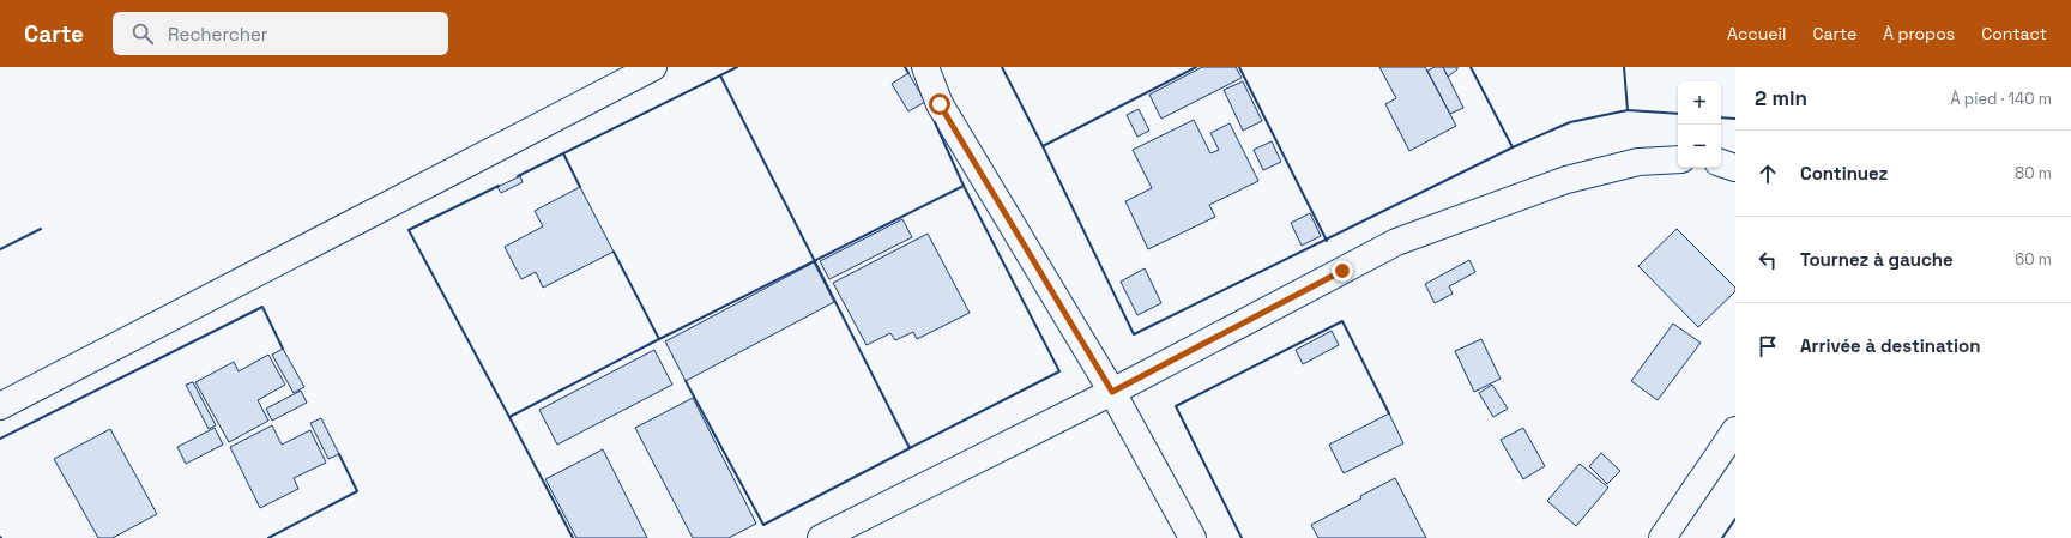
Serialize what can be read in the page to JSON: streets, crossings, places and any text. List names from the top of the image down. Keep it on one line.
{"page":{"header":"Carte","search":"Rechercher","nav":["Accueil","Carte","À propos","Contact"],"heading":["2 min","À pied · 140 m"],"map_buttons":["+","−"],"list":[["Continuez","80 m"],["Tournez à gauche","60 m"],"Arrivée à destination"]}}
